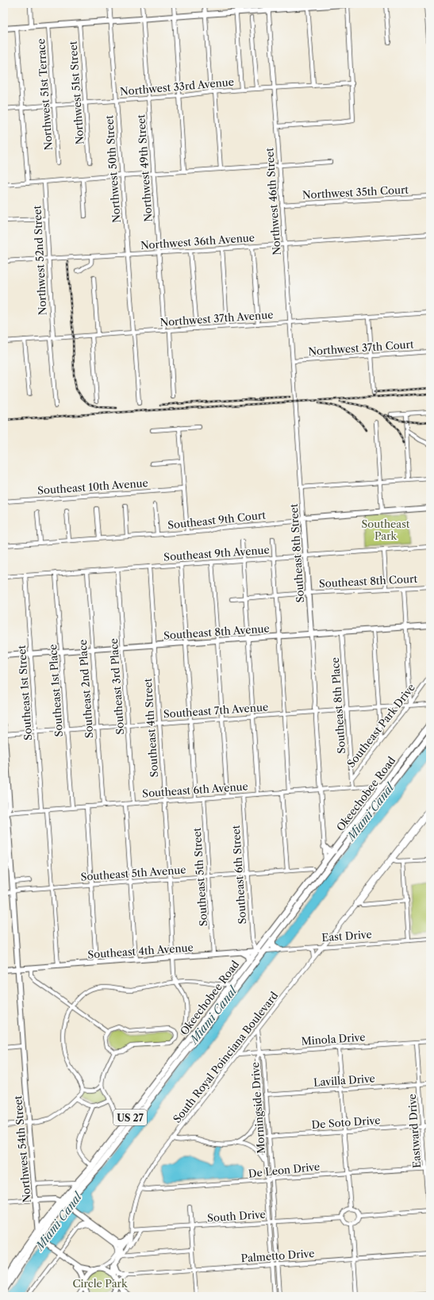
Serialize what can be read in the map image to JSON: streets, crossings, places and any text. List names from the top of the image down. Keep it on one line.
{"streets":{"highway":["Okeechobee Road","US 27"],"main road":["Southeast 9th Court","Southeast 8th Street","Southeast 8th Avenue","Southeast 4th Avenue","South Royal Poinciana Boulevard","Northwest 54th Street"],"street":["Northwest 33rd Avenue","Northwest 51st Street","Northwest 51st Terrace","Northwest 49th Street","Northwest 50th Street","Northwest 35th Court","Northwest 46th Street","Northwest 36th Avenue","Northwest 52nd Street","Northwest 37th Avenue","Northwest 37th Court","Southeast 10th Avenue","Southeast 9th Avenue","Southeast 8th Court","Southeast 3rd Place","Southeast 2nd Place","Southeast 1st Place","Southeast 1st Street","Southeast 8th Place","Southeast 7th Avenue","Southeast Park Drive","Southeast 4th Street","Southeast 6th Avenue","Southeast 5th Avenue","Southeast 6th Street","Southeast 5th Street","East Drive","Minola Drive","Lavilla Drive","Morningside Drive","De Soto Drive","Eastward Drive","De Leon Drive","South Drive","Palmetto Drive"]},"crossings":[["Northwest 33rd Avenue","Northwest 51st Street"],["Northwest 33rd Avenue","Northwest 51st Terrace"],["Northwest 33rd Avenue","Northwest 49th Street"],["Northwest 33rd Avenue","Northwest 50th Street"],["Northwest 33rd Avenue","Northwest 46th Street"],["Northwest 49th Street","Northwest 36th Avenue"],["Northwest 49th Street","Northwest 37th Avenue"],["Northwest 50th Street","Northwest 36th Avenue"],["Northwest 50th Street","Northwest 37th Avenue"],["Northwest 35th Court","Northwest 46th Street"],["Northwest 46th Street","Northwest 36th Avenue"],["Northwest 46th Street","Northwest 37th Avenue"],["Northwest 46th Street","Northwest 37th Court"],["Northwest 46th Street","Southeast 8th Street"],["Northwest 36th Avenue","Northwest 52nd Street"],["Northwest 52nd Street","Northwest 37th Avenue"],["Southeast 9th Court","Southeast 8th Street"],["Southeast 9th Avenue","Southeast 8th Street"],["Southeast 9th Avenue","Southeast 3rd Place"],["Southeast 9th Avenue","Southeast 2nd Place"],["Southeast 9th Avenue","Southeast 1st Place"],["Southeast 9th Avenue","Southeast 1st Street"],["Southeast 9th Avenue","Southeast 4th Street"],["Southeast 8th Street","Southeast 8th Court"],["Southeast 8th Street","Southeast 8th Avenue"],["Southeast 8th Street","Southeast 7th Avenue"],["Southeast 8th Street","Southeast 6th Avenue"],["Southeast 8th Street","Okeechobee Road"],["Southeast 8th Avenue","Southeast 3rd Place"],["Southeast 8th Avenue","Southeast 2nd Place"],["Southeast 8th Avenue","Southeast 1st Place"],["Southeast 8th Avenue","Southeast 1st Street"],["Southeast 8th Avenue","Southeast 8th Place"],["Southeast 8th Avenue","Southeast 4th Street"],["Southeast 3rd Place","Southeast 7th Avenue"],["Southeast 3rd Place","Southeast 6th Avenue"],["Southeast 2nd Place","Southeast 7th Avenue"],["Southeast 2nd Place","Southeast 6th Avenue"],["Southeast 1st Place","Southeast 7th Avenue"],["Southeast 1st Place","Southeast 6th Avenue"],["Southeast 1st Street","Southeast 7th Avenue"],["Southeast 1st Street","Southeast 6th Avenue"],["Southeast 8th Place","Southeast 7th Avenue"],["Southeast 8th Place","Southeast Park Drive"],["Southeast 7th Avenue","Southeast Park Drive"],["Southeast 7th Avenue","Southeast 4th Street"],["Southeast 7th Avenue","Northwest 54th Street"],["Southeast Park Drive","Southeast 6th Avenue"],["Southeast 4th Street","Southeast 6th Avenue"],["Southeast 4th Street","Southeast 5th Avenue"],["Southeast 4th Street","Southeast 4th Avenue"],["Southeast 6th Avenue","Okeechobee Road"],["Southeast 6th Avenue","Southeast 6th Street"],["Southeast 6th Avenue","Southeast 5th Street"],["Southeast 6th Avenue","Northwest 54th Street"],["Okeechobee Road","Southeast 6th Street"],["Okeechobee Road","East Drive"],["Okeechobee Road","Southeast 4th Avenue"],["Okeechobee Road","Northwest 54th Street"],["Southeast 5th Avenue","Southeast 6th Street"],["Southeast 5th Avenue","Southeast 5th Street"],["Southeast 5th Avenue","Northwest 54th Street"],["Southeast 6th Street","Southeast 4th Avenue"],["Southeast 5th Street","Southeast 4th Avenue"],["East Drive","Southeast 4th Avenue"],["East Drive","South Royal Poinciana Boulevard"],["Southeast 4th Avenue","Northwest 54th Street"],["Minola Drive","South Royal Poinciana Boulevard"],["Minola Drive","Morningside Drive"],["Minola Drive","Eastward Drive"],["South Royal Poinciana Boulevard","Morningside Drive"],["South Royal Poinciana Boulevard","De Leon Drive"],["South Royal Poinciana Boulevard","South Drive"],["Lavilla Drive","Morningside Drive"],["Lavilla Drive","Eastward Drive"],["Morningside Drive","De Soto Drive"],["Morningside Drive","De Leon Drive"],["Morningside Drive","South Drive"],["Morningside Drive","Palmetto Drive"],["De Soto Drive","Eastward Drive"],["Eastward Drive","De Leon Drive"]],"water":["Miami Canal"],"parks":["Southeast Park","Circle Park"]}
